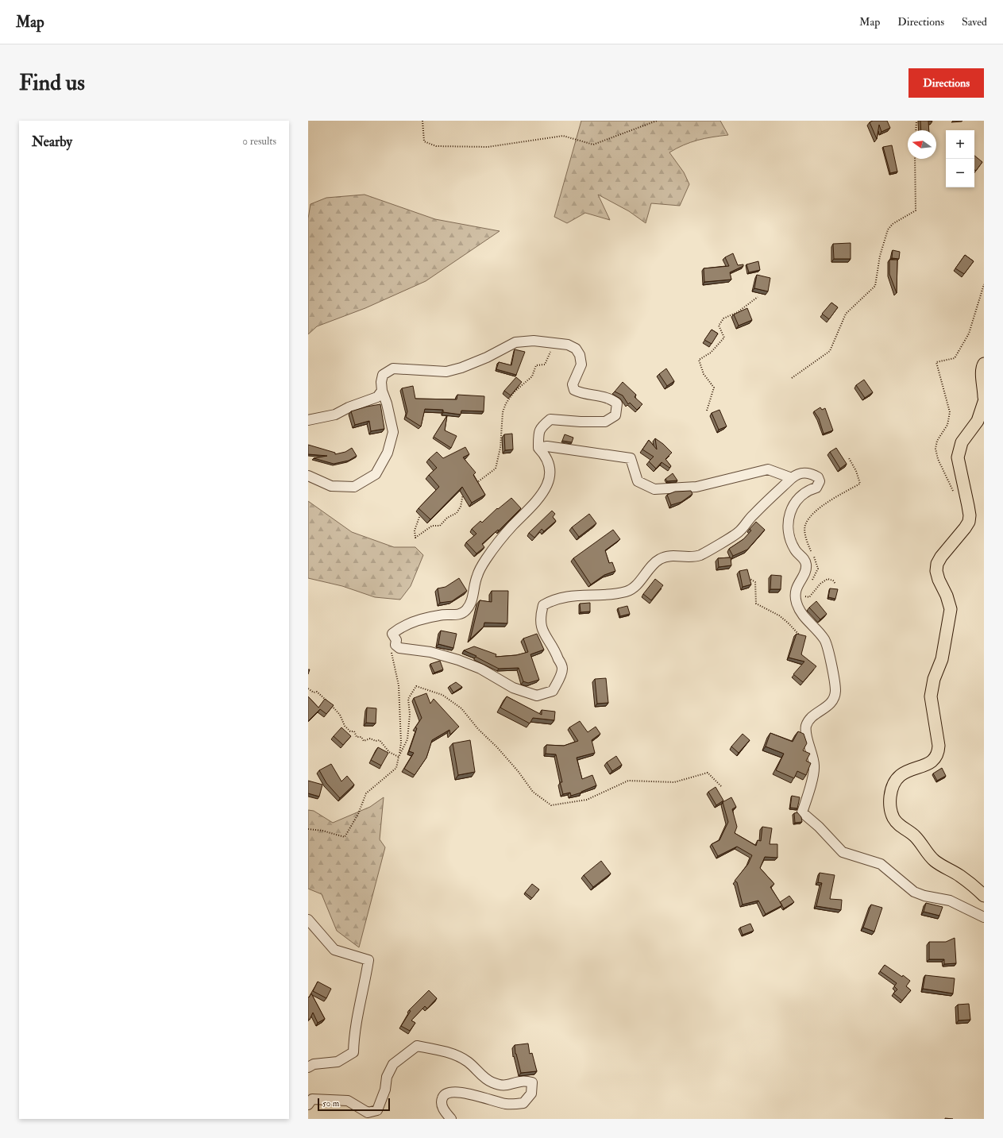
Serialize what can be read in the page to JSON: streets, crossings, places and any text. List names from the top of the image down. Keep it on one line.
{"scale_bar":"50 m","north":"left","page":{"header":"Map","nav":["Map","Directions","Saved"],"buttons":"Directions","title":"Find us","heading":["Nearby","0 results"],"map_buttons":["+","−"],"scale":"50 m"}}
